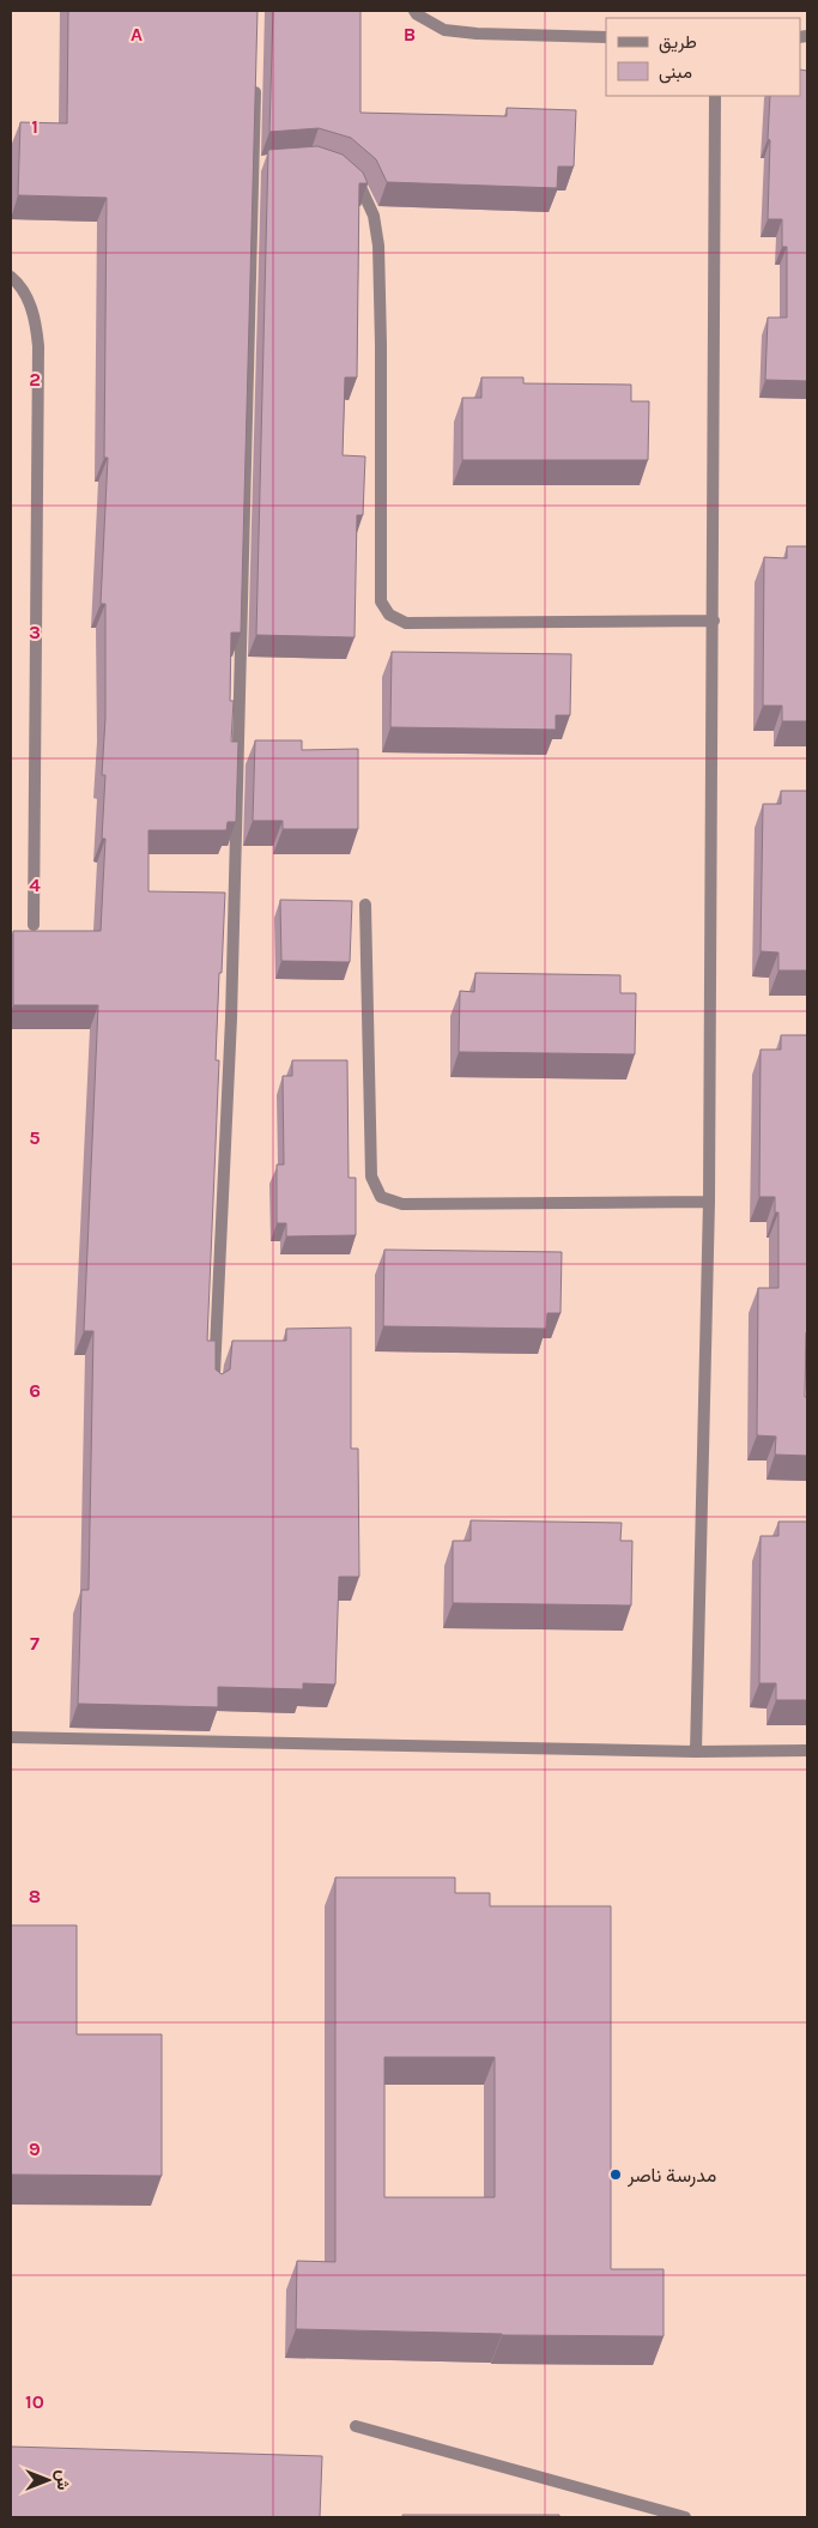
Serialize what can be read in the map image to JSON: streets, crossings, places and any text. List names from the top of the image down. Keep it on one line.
{"places":["مدرسة ناصر"],"legend":["طريق","مبنى"],"north":"right","grid":{"columns":["A","B"],"rows":["1","2","3","4","5","6","7","8","9","10"]}}
